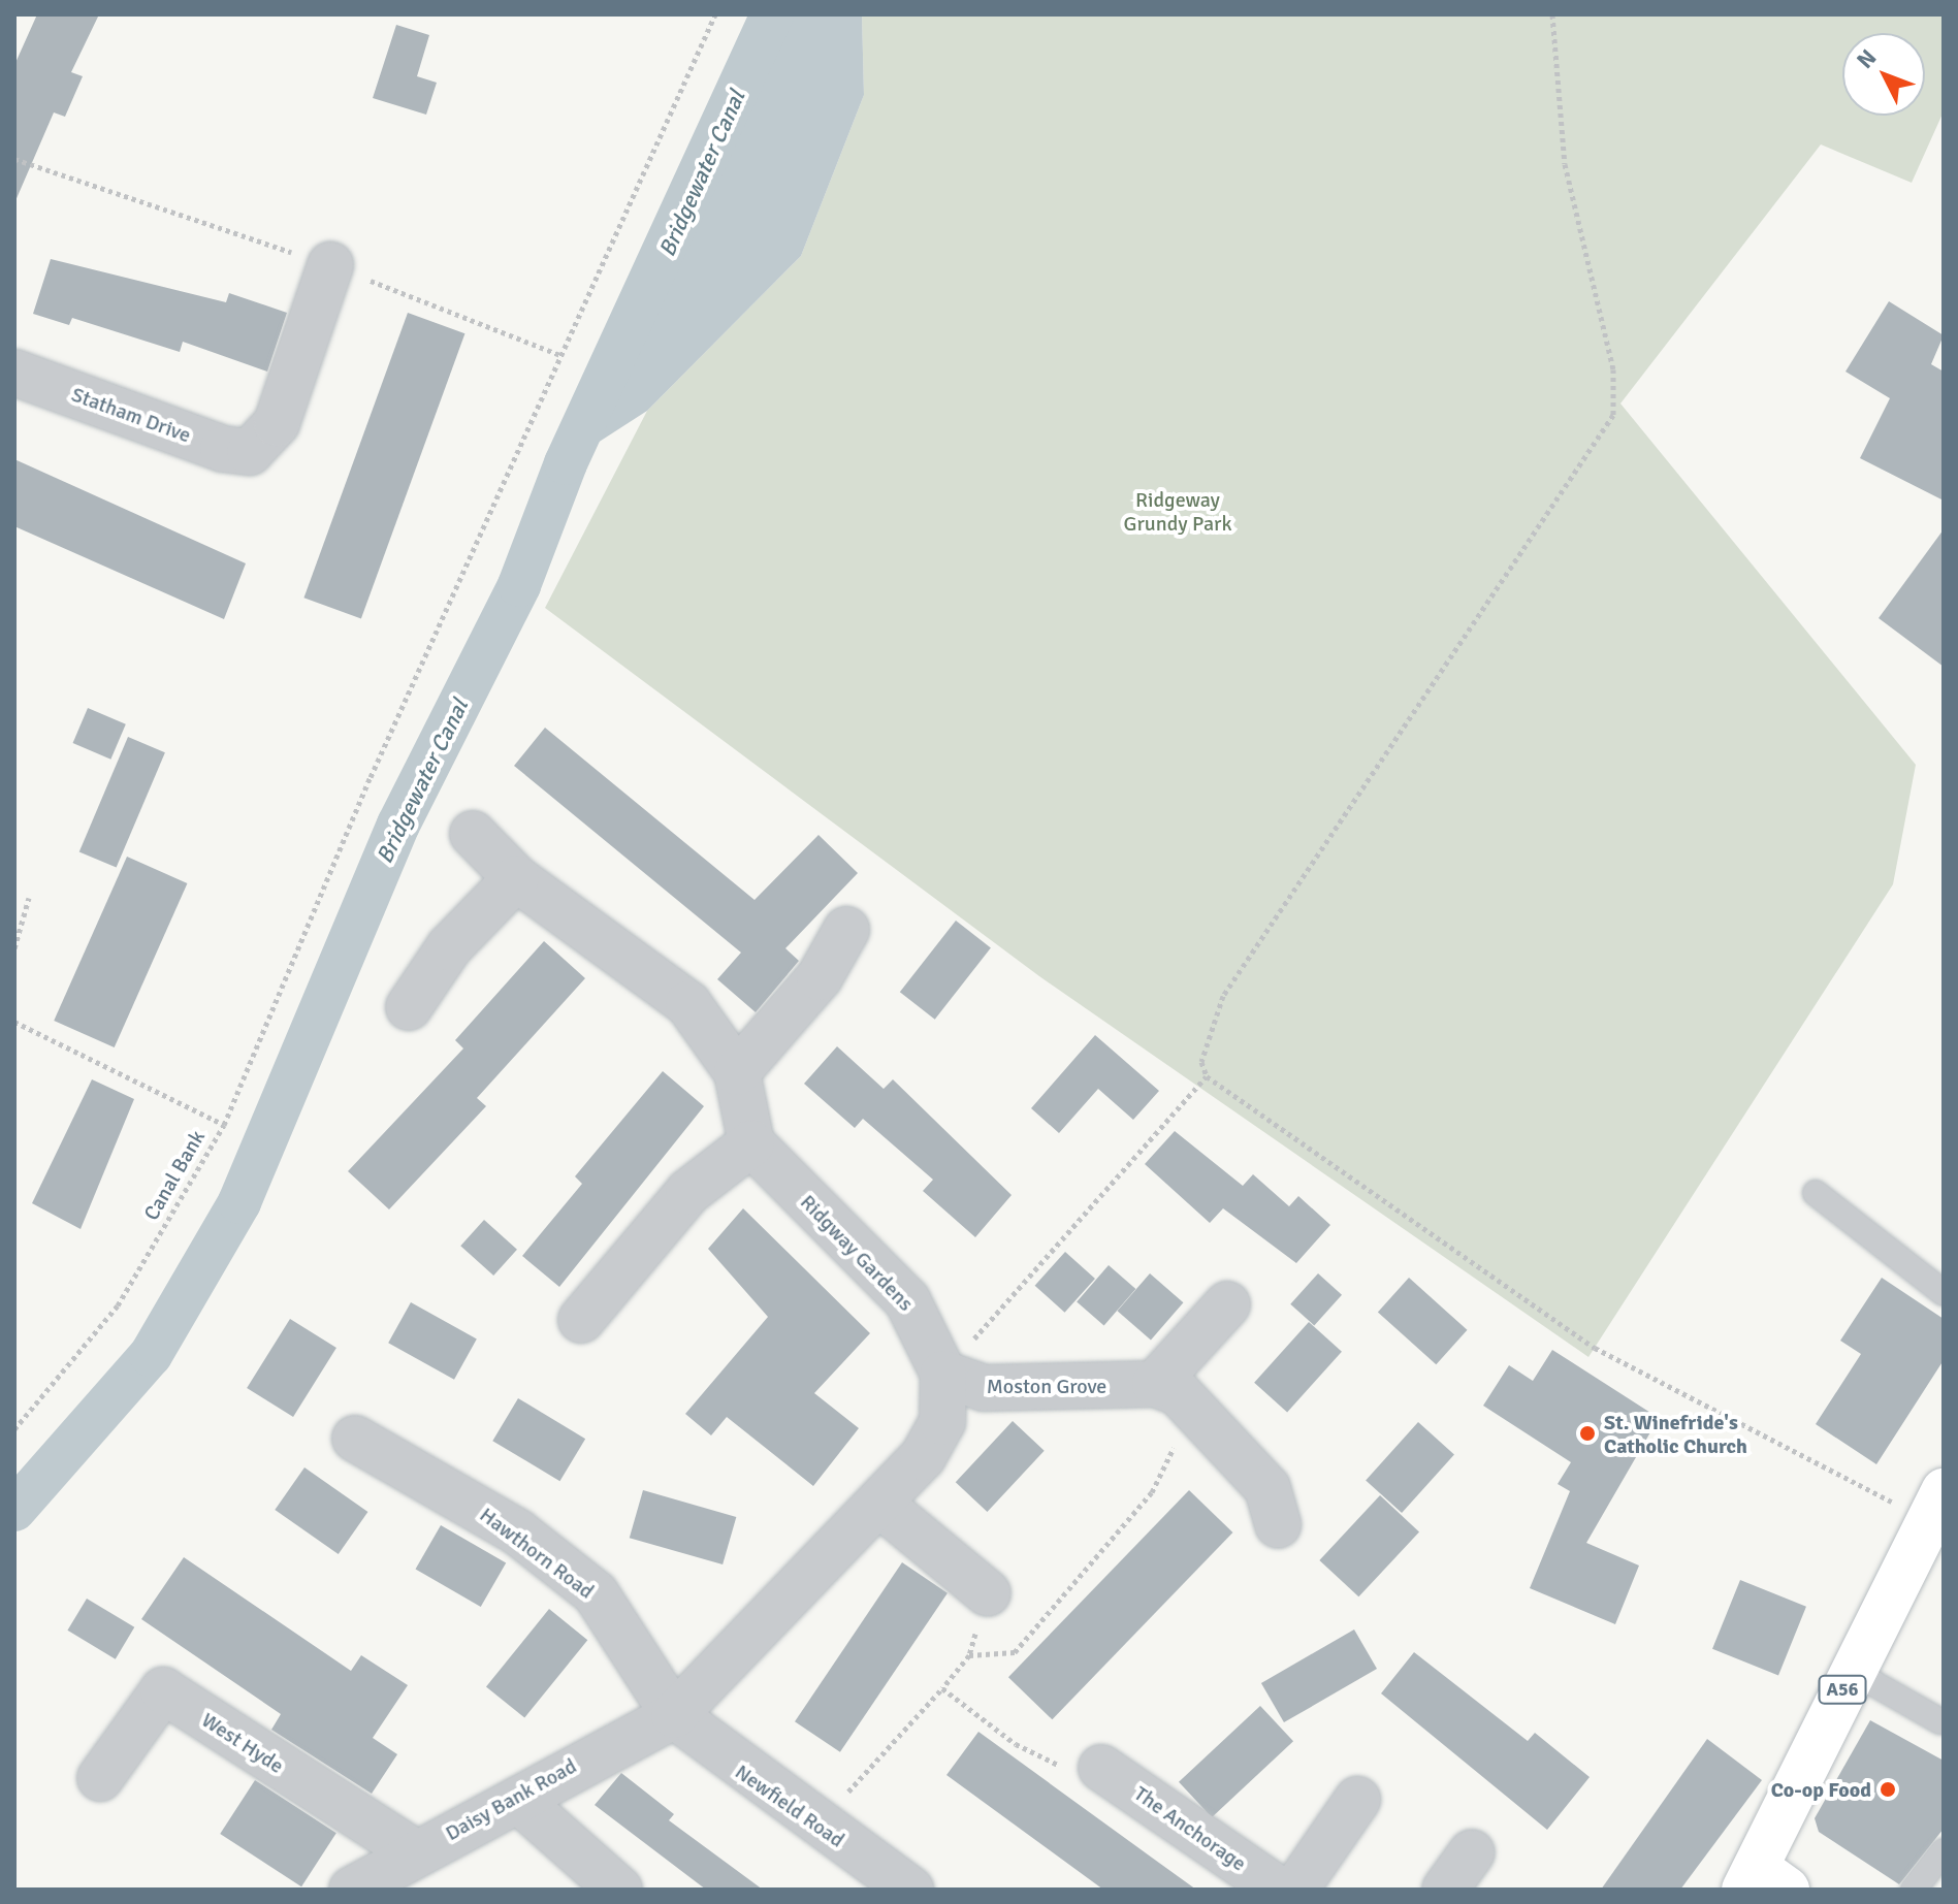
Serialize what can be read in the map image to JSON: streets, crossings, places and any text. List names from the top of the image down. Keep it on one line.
{"streets":{"main road":["A56"],"street":["Statham Drive","Ridgway Gardens","Moston Grove","Hawthorn Road","West Hyde","Daisy Bank Road","Newfield Road","The Anchorage"],"path":["Canal Bank"]},"crossings":[["Ridgway Gardens","Moston Grove"],["Hawthorn Road","Daisy Bank Road"],["Hawthorn Road","Newfield Road"],["West Hyde","Daisy Bank Road"],["Daisy Bank Road","Newfield Road"]],"water":["Bridgewater Canal"],"parks":["Ridgeway Grundy Park"],"places":["St. Winefride's Catholic Church","Co-op Food"],"north":"top left"}
